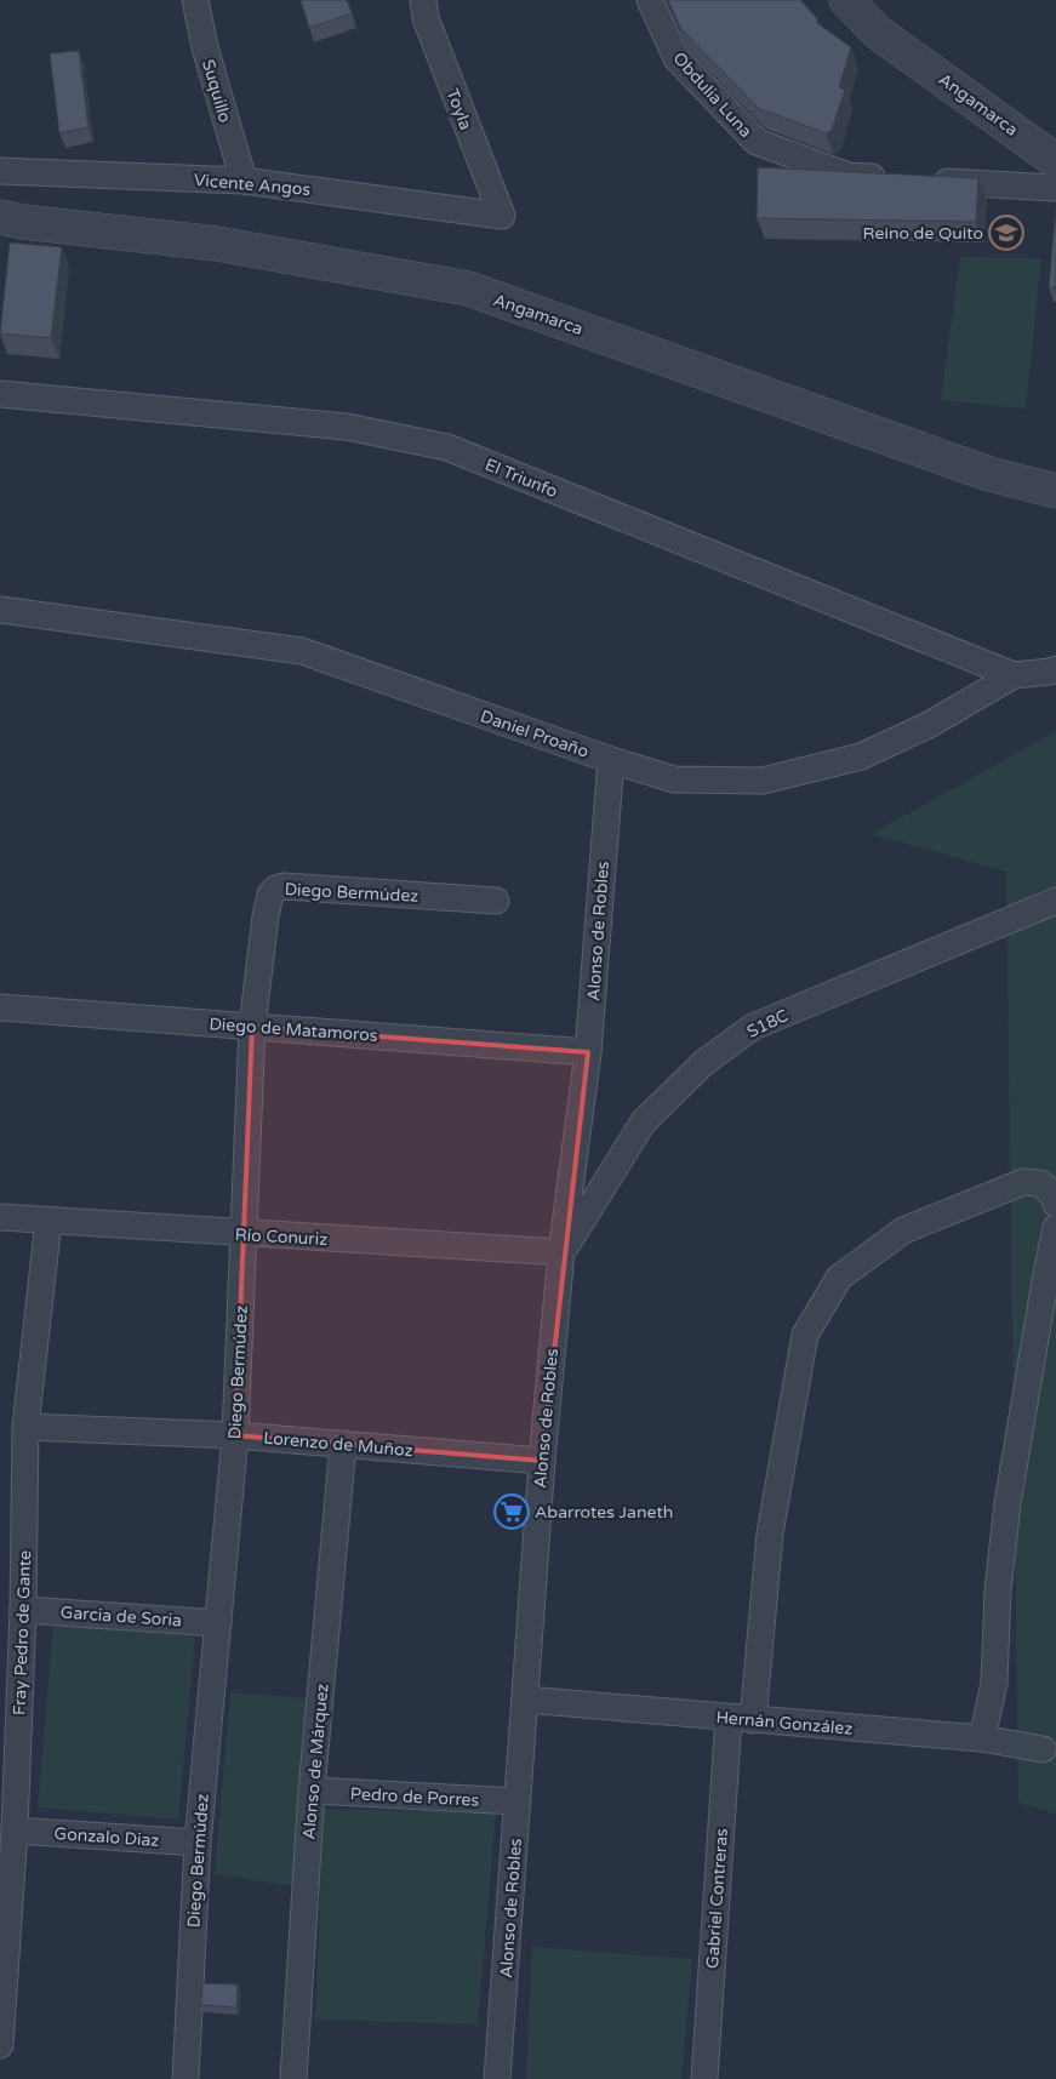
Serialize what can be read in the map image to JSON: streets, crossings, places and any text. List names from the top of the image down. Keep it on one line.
{"streets":{"street":["Suquillo","Obdulia Luna","Angamarca","Toyla","Vicente Angos","El Triunfo","Daniel Proaño","Diego Bermúdez","Alonso de Robles","S18C","Diego de Matamoros","Río Conuriz","Lorenzo de Muñoz","Garcia de Soria","Fray Pedro de Gante","Hernán González","Alonso de Márquez","Pedro de Porres","Gonzalo Diaz","Gabriel Contreras"]},"crossings":[["Suquillo","Vicente Angos"],["Toyla","Vicente Angos"],["El Triunfo","Daniel Proaño"],["Daniel Proaño","Alonso de Robles"],["Diego Bermúdez","Diego de Matamoros"],["Diego Bermúdez","Río Conuriz"],["Diego Bermúdez","Lorenzo de Muñoz"],["Diego Bermúdez","Garcia de Soria"],["Diego Bermúdez","Gonzalo Diaz"],["Alonso de Robles","S18C"],["Alonso de Robles","Diego de Matamoros"],["Alonso de Robles","Río Conuriz"],["Alonso de Robles","Lorenzo de Muñoz"],["Alonso de Robles","Hernán González"],["Alonso de Robles","Pedro de Porres"],["S18C","Río Conuriz"],["Río Conuriz","Fray Pedro de Gante"],["Lorenzo de Muñoz","Fray Pedro de Gante"],["Lorenzo de Muñoz","Alonso de Márquez"],["Garcia de Soria","Fray Pedro de Gante"],["Fray Pedro de Gante","Gonzalo Diaz"],["Hernán González","Gabriel Contreras"],["Alonso de Márquez","Pedro de Porres"]],"places":{"school or university":["Reino de Quito"],"supermarket":["Abarrotes Janeth"]}}
